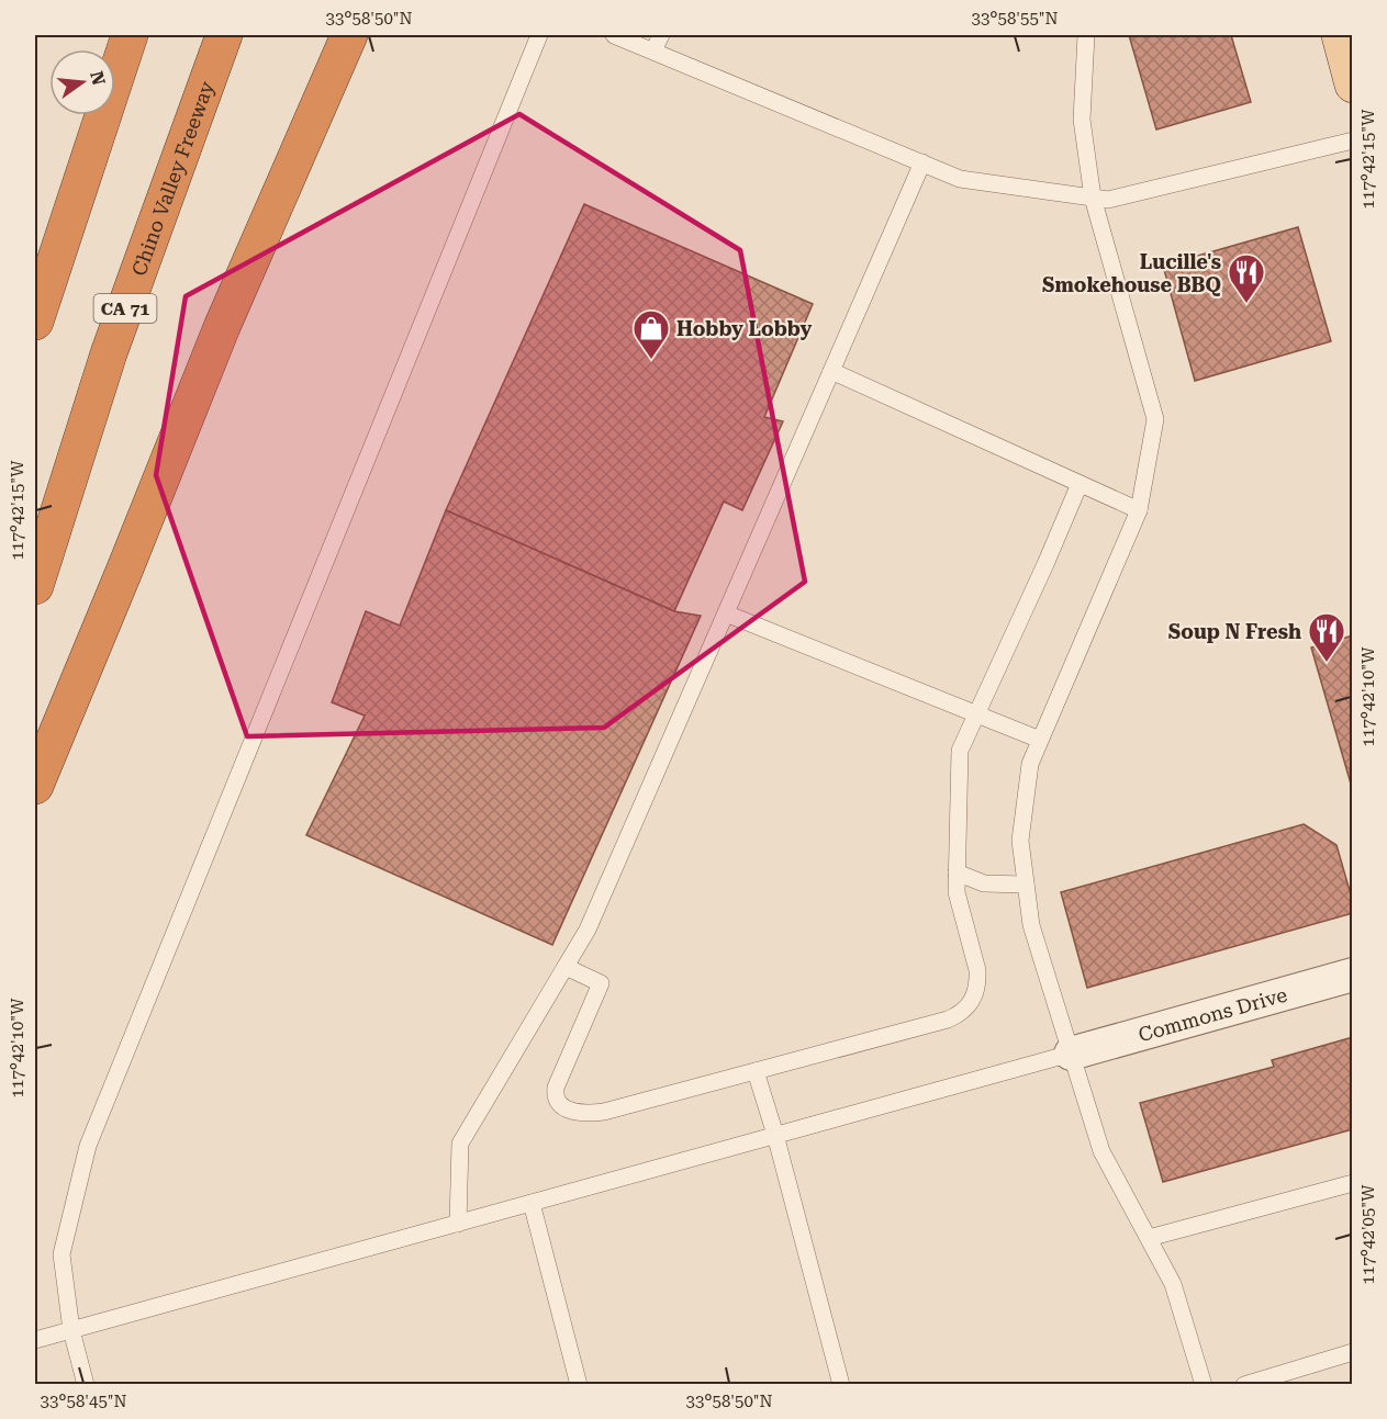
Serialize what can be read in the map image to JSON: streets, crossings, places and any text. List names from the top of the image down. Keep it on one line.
{"streets":{"highway":["Chino Valley Freeway","CA 71"],"street":["Commons Drive"]},"places":{"restaurant":["Lucille's Smokehouse BBQ","Soup N Fresh"],"shop":["Hobby Lobby"]},"north":"right","coordinates":["33°58'50\"N","33°58'55\"N","117°42'15\"W","117°42'10\"W","117°42'05\"W","33°58'45\"N"]}
